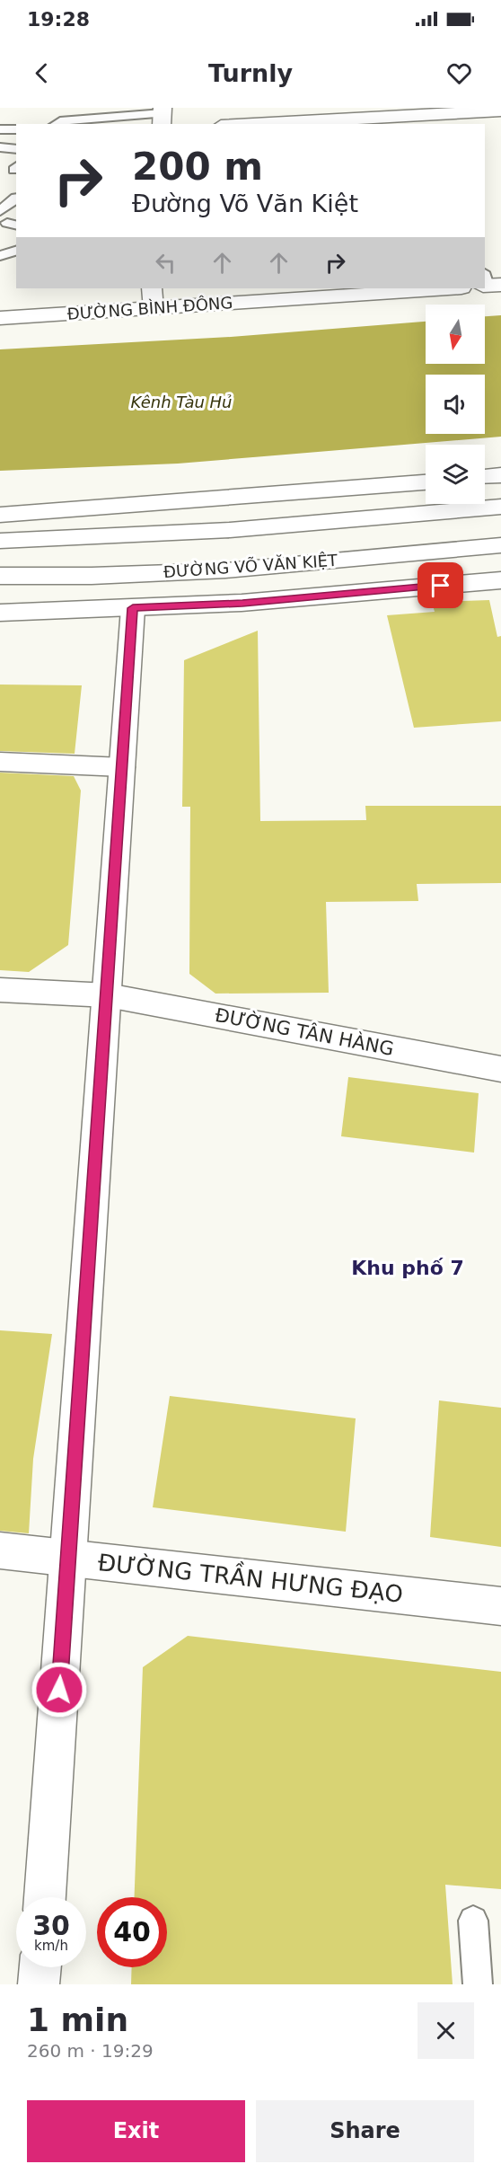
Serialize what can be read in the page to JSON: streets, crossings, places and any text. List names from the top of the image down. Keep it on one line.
{"streets":{"main road":["ĐƯỜNG BÌNH ĐÔNG","ĐƯỜNG VÕ VĂN KIỆT","ĐƯỜNG TÂN HÀNG","ĐƯỜNG TRẦN HƯNG ĐẠO"]},"districts":["Khu phố 7"],"water":["Kênh Tàu Hủ"],"north":"bottom","page":{"status":"19:28","header":"Turnly","turn":["200 m","Đường Võ Văn Kiệt"],"speed":"30 km/h","limit":"40","heading":["1 min","260 m · 19:29"],"buttons":["Exit","Share"]}}
